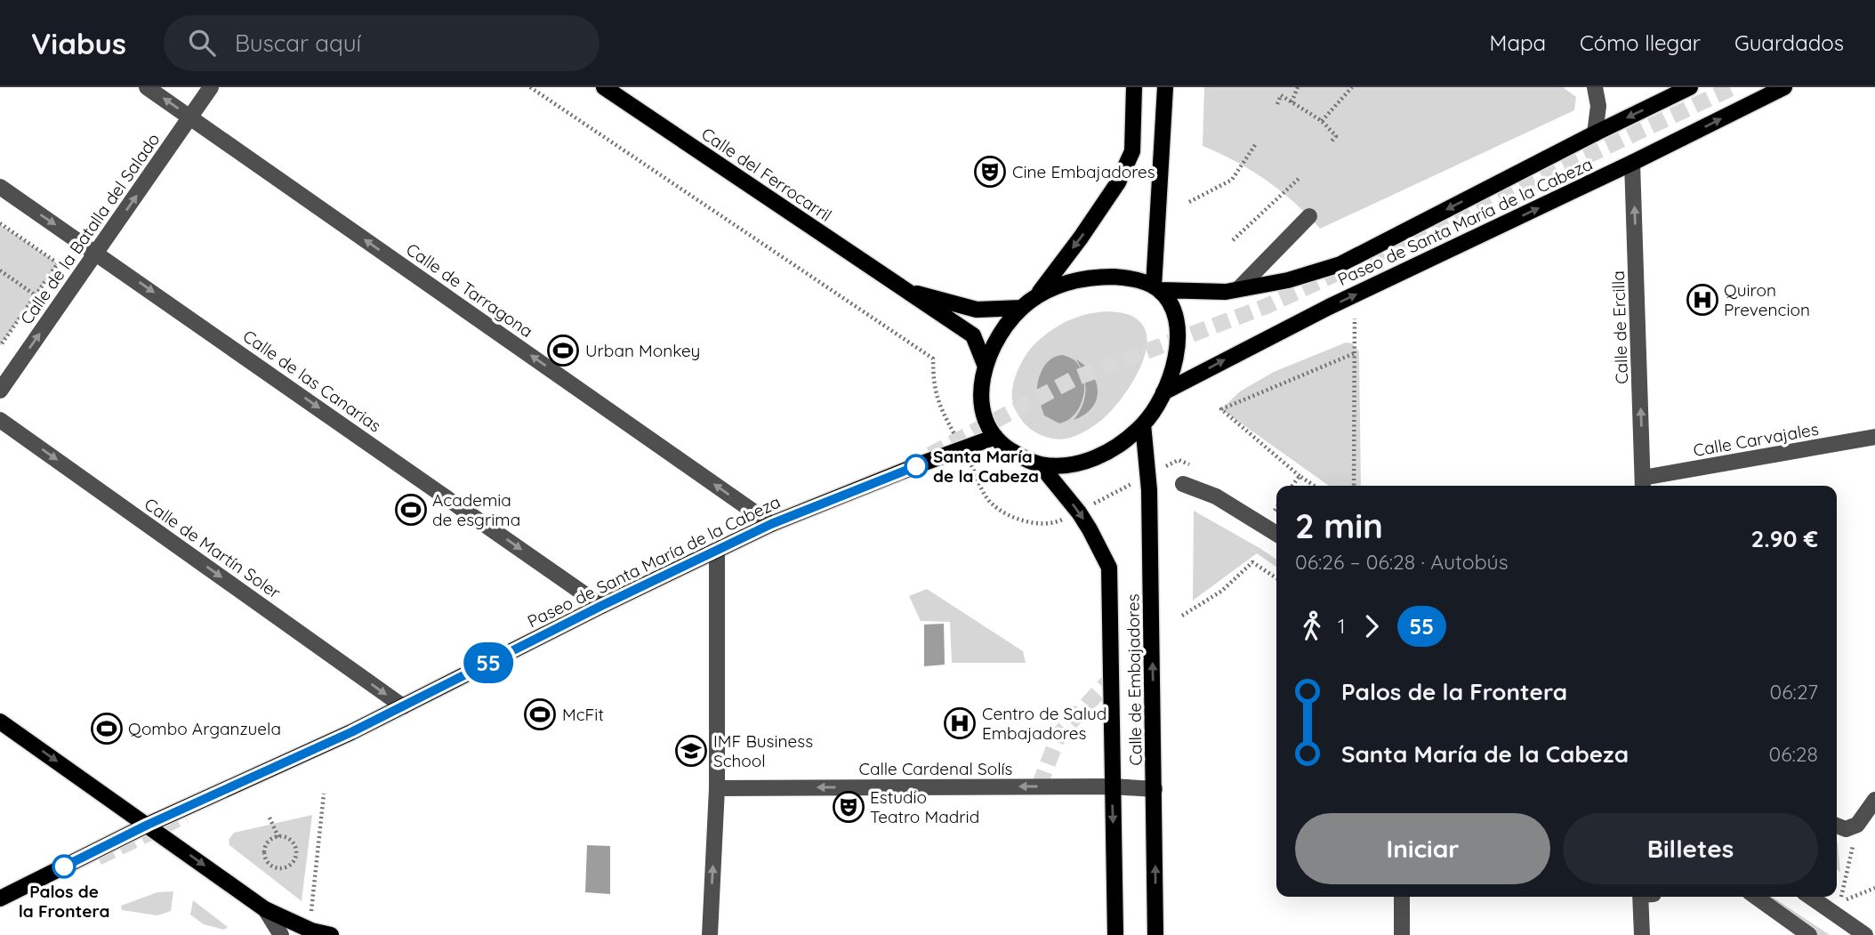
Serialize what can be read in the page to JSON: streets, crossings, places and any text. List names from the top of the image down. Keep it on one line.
{"streets":{"main road":["Calle del Ferrocarril","Paseo de Santa María de la Cabeza","Calle de Embajadores"],"street":["Calle de la Batalla del Salado","Calle de Tarragona","Calle de Ercilla","Calle de las Canarias","Calle Carvajales","Calle de Martín Soler","Calle Cardenal Solís"]},"crossings":[["Calle del Ferrocarril","Paseo de Santa María de la Cabeza"],["Calle del Ferrocarril","Calle de Embajadores"],["Paseo de Santa María de la Cabeza","Calle de Tarragona"],["Paseo de Santa María de la Cabeza","Calle de Ercilla"],["Paseo de Santa María de la Cabeza","Calle de las Canarias"],["Paseo de Santa María de la Cabeza","Calle de Martín Soler"],["Paseo de Santa María de la Cabeza","Calle de Embajadores"],["Calle de la Batalla del Salado","Calle de Tarragona"],["Calle de la Batalla del Salado","Calle de las Canarias"],["Calle de Ercilla","Calle Carvajales"],["Calle de Embajadores","Calle Cardenal Solís"]],"one_way":["Calle de la Batalla del Salado","Calle de Tarragona","Calle de Ercilla","Calle de las Canarias","Calle de Martín Soler","Calle Cardenal Solís"],"places":{"theatre":["Cine Embajadores","Estudio Teatro Madrid"],"hospital":["Quiron Prevencion","Centro de Salud Embajadores"],"sports":["Urban Monkey","Academia de esgrima","McFit","Qombo Arganzuela"],"other":["Santa María de la Cabeza","Palos de la Frontera"],"school or university":["IMF Business School"]},"lines":["bus line 55"],"page":{"header":"Viabus","search":"Buscar aquí","nav":["Mapa","Cómo llegar","Guardados"],"on_map":"55","heading":["2 min","06:26 – 06:28 · Autobús","2.90 €"],"legs":["1","55"],"list":[{"name":"Palos de la Frontera","value":"06:27"},{"name":"Santa María de la Cabeza","value":"06:28"}],"buttons":["Iniciar","Billetes"]}}
